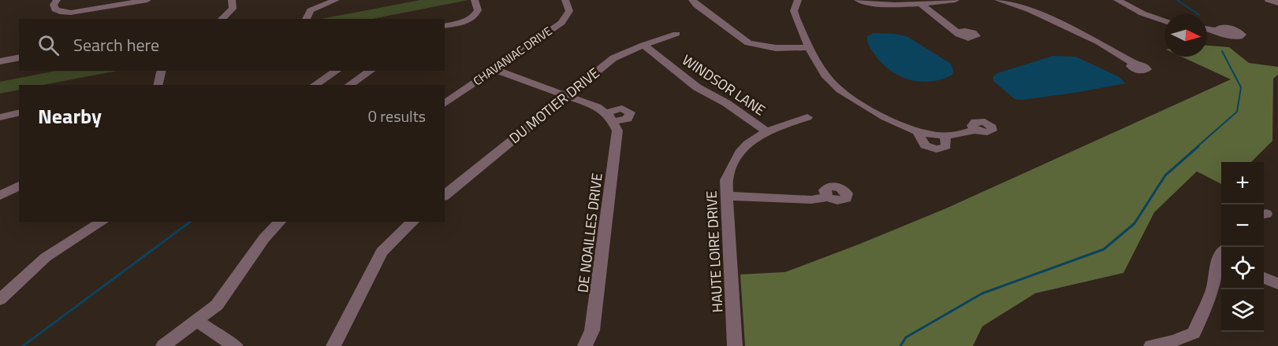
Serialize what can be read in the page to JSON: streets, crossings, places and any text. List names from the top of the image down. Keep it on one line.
{"streets":{"street":["CHAVANIAC DRIVE","WINDSOR LANE","DU MOTIER DRIVE","DE NOAILLES DRIVE","HAUTE LOIRE DRIVE"]},"crossings":[["WINDSOR LANE","DU MOTIER DRIVE"],["WINDSOR LANE","HAUTE LOIRE DRIVE"]],"north":"right","page":{"search":"Search here","heading":["Nearby","0 results"],"map_buttons":["+","−"]}}
